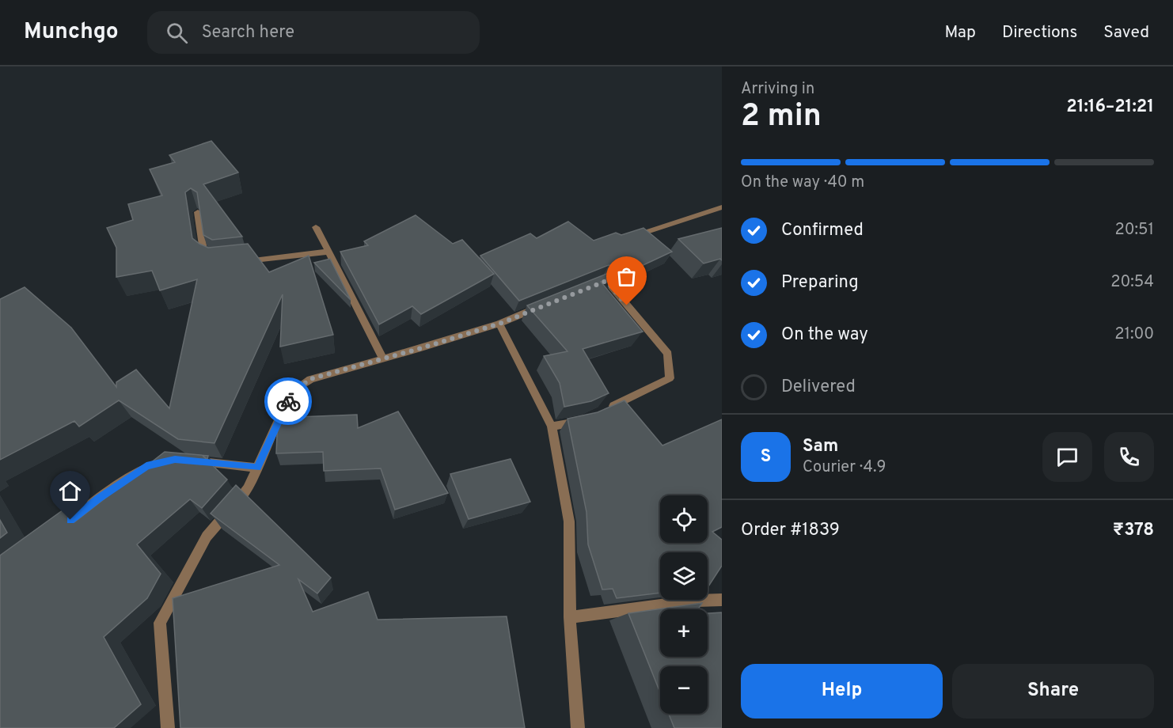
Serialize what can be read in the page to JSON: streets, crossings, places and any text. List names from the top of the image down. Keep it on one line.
{"page":{"header":"Munchgo","search":"Search here","nav":["Map","Directions","Saved"],"heading":["2 min","Arriving in","21:16–21:21"],"panel":["Sam","Courier · 4.9","Order #1839","₹378"],"bar":"On the way · 40 m","list":[["Confirmed","20:51"],["Preparing","20:54"],["On the way","21:00"],"Delivered"],"round":"S","map_buttons":["+","−"],"buttons":["Help","Share"]}}
